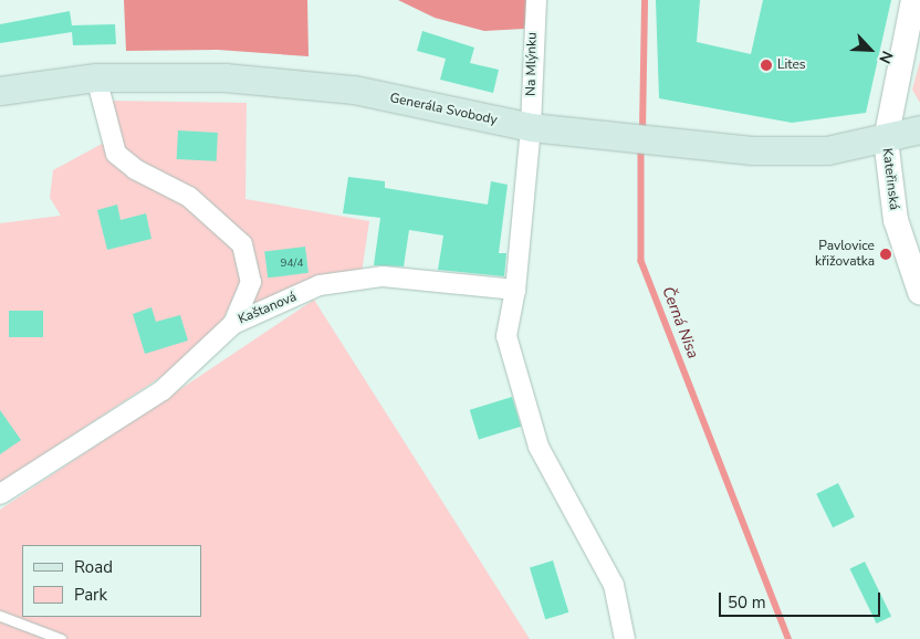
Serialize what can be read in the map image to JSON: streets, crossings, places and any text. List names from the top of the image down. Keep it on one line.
{"streets":{"main road":["Generála Svobody"],"street":["Na Mlýnku","Kateřinská","Kaštanová"]},"crossings":[["Na Mlýnku","Generála Svobody"],["Generála Svobody","Kateřinská"],["Generála Svobody","Kaštanová"]],"water":["Černá Nisa"],"places":["Lites","Pavlovice křižovatka"],"house_numbers":["94/4"],"legend":["Road","Park"],"scale_bar":"50 m","north":"bottom right"}
